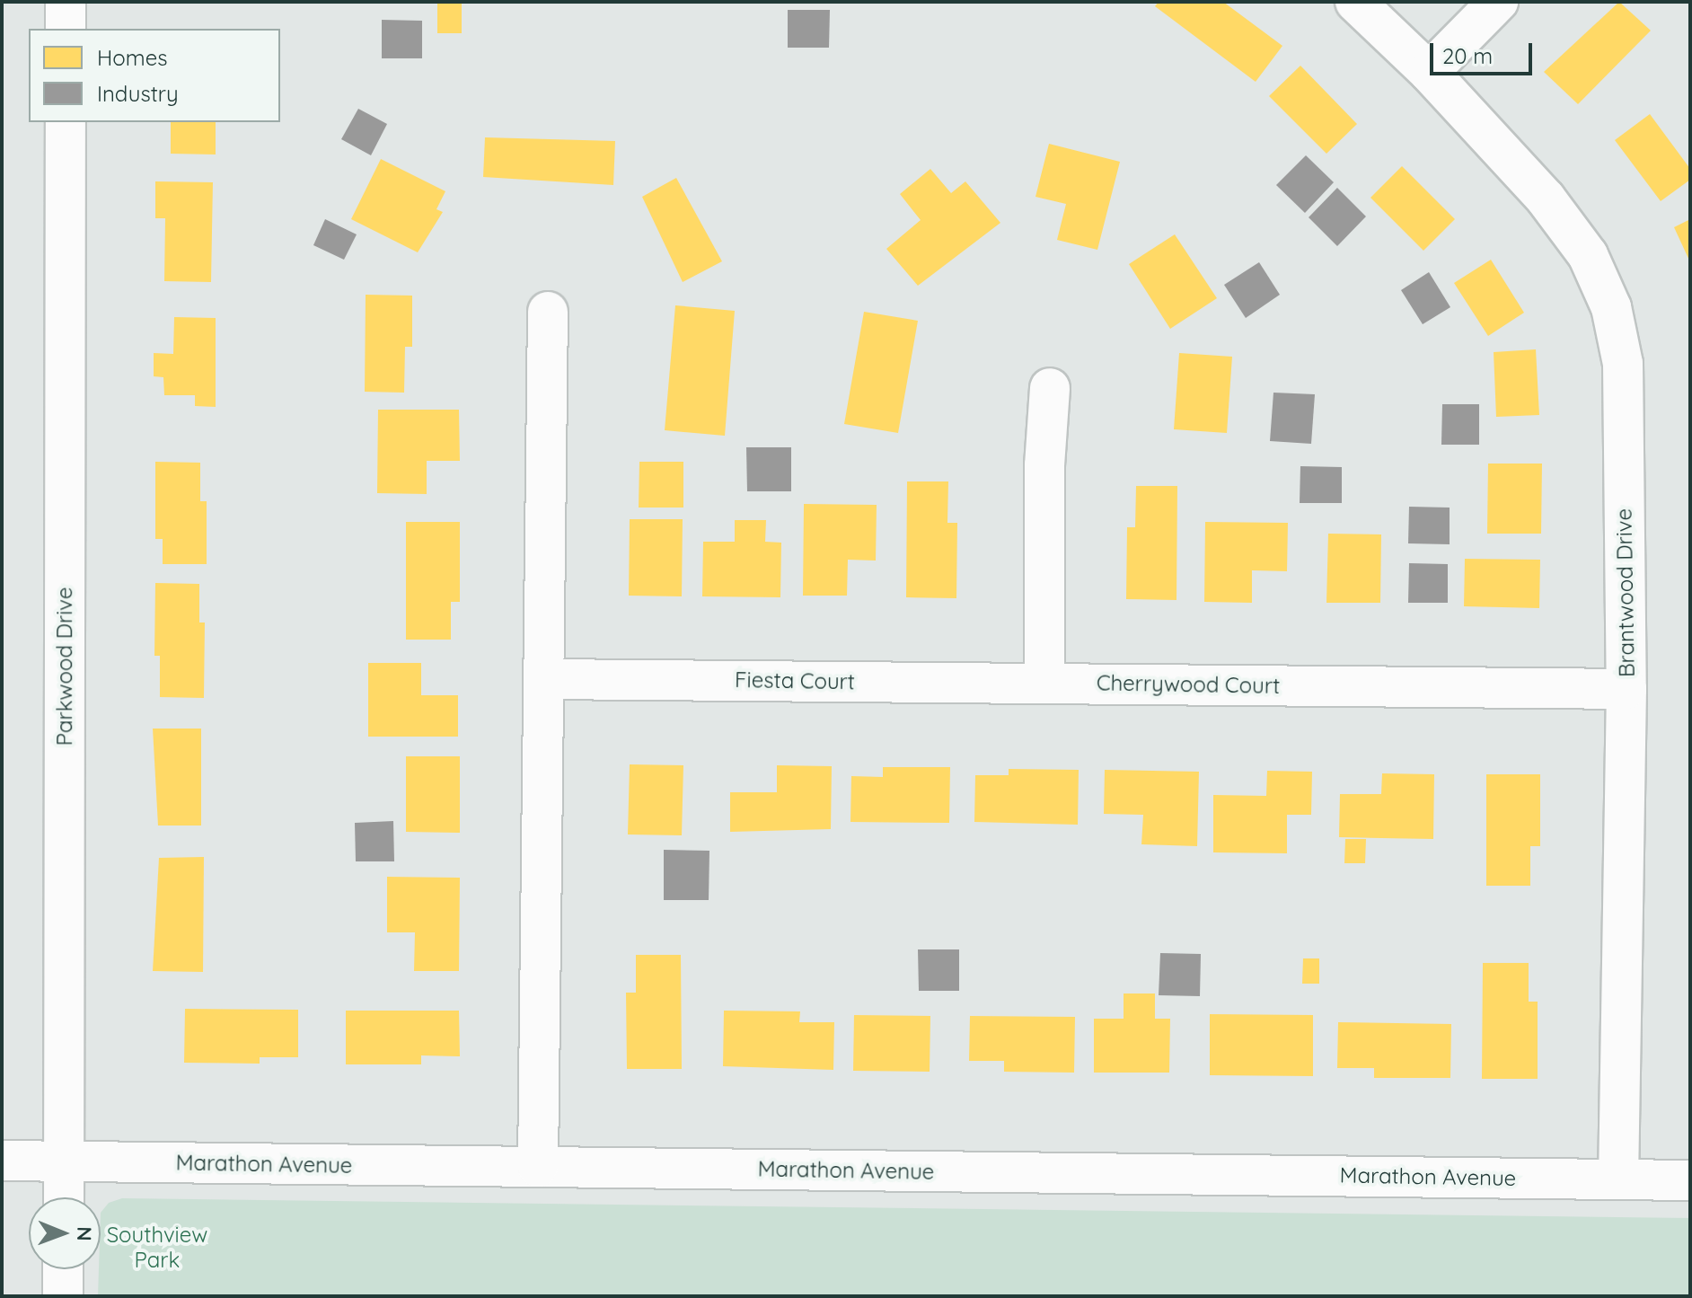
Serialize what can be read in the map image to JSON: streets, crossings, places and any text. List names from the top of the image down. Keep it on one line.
{"streets":{"street":["Brantwood Drive","Parkwood Drive","Fiesta Court","Cherrywood Court","Marathon Avenue"]},"crossings":[["Brantwood Drive","Cherrywood Court"],["Brantwood Drive","Marathon Avenue"],["Parkwood Drive","Marathon Avenue"],["Fiesta Court","Cherrywood Court"]],"parks":["Southview Park"],"legend":["Homes","Industry"],"scale_bar":"20 m","north":"right"}
